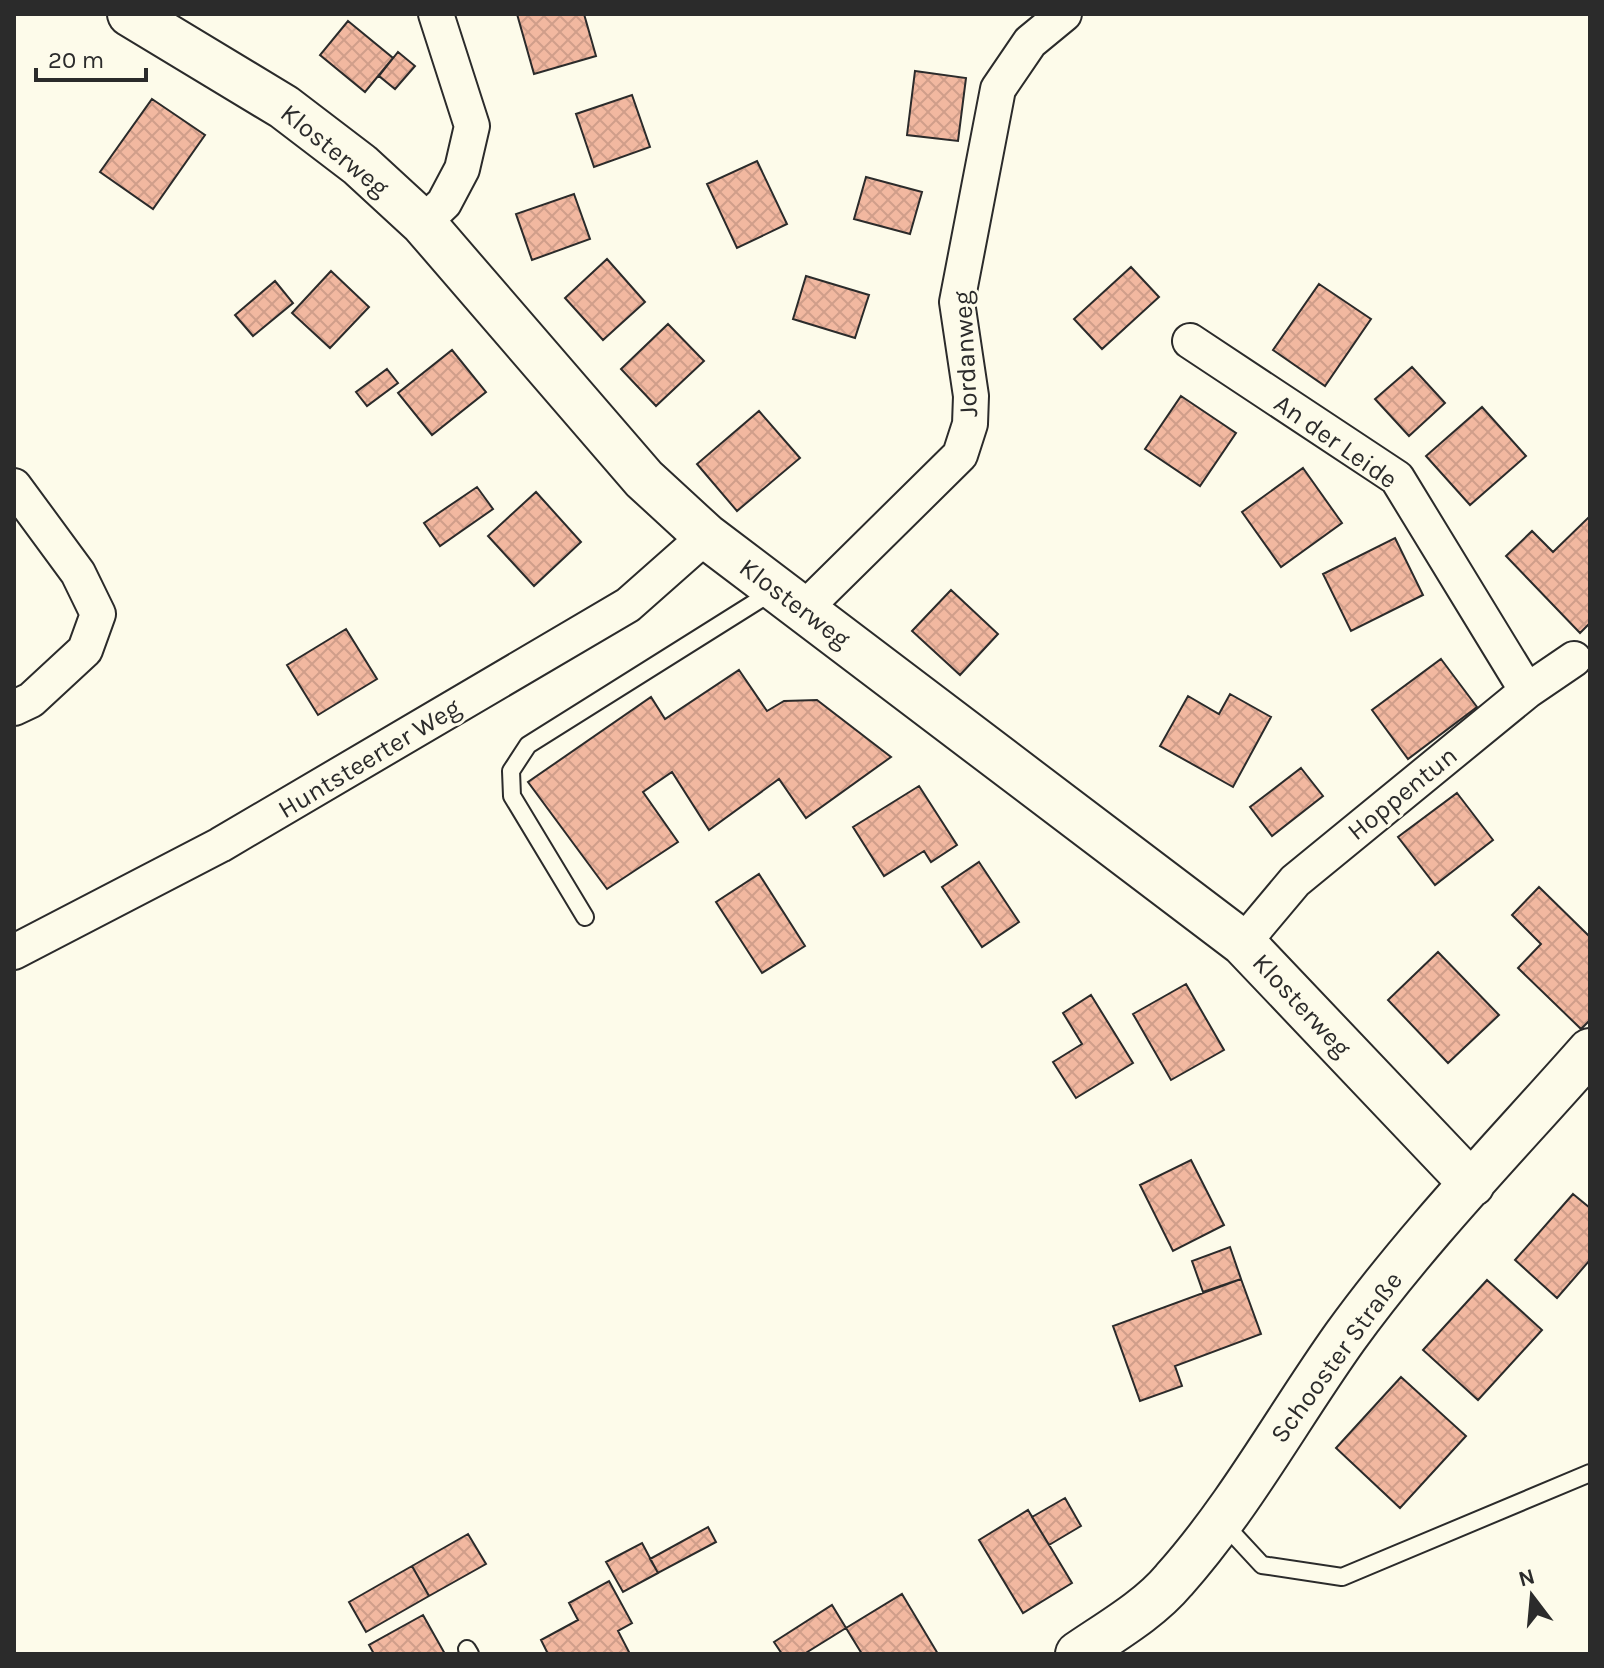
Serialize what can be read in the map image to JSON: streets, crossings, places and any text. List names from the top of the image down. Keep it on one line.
{"streets":{"street":["Klosterweg","Jordanweg","An der Leide","Huntsteerter Weg","Hoppentun","Schooster Straße"]},"crossings":[["Klosterweg","Jordanweg"],["Klosterweg","Huntsteerter Weg"],["Klosterweg","Hoppentun"],["Klosterweg","Schooster Straße"],["An der Leide","Hoppentun"]],"scale_bar":"20 m","north":"top"}
